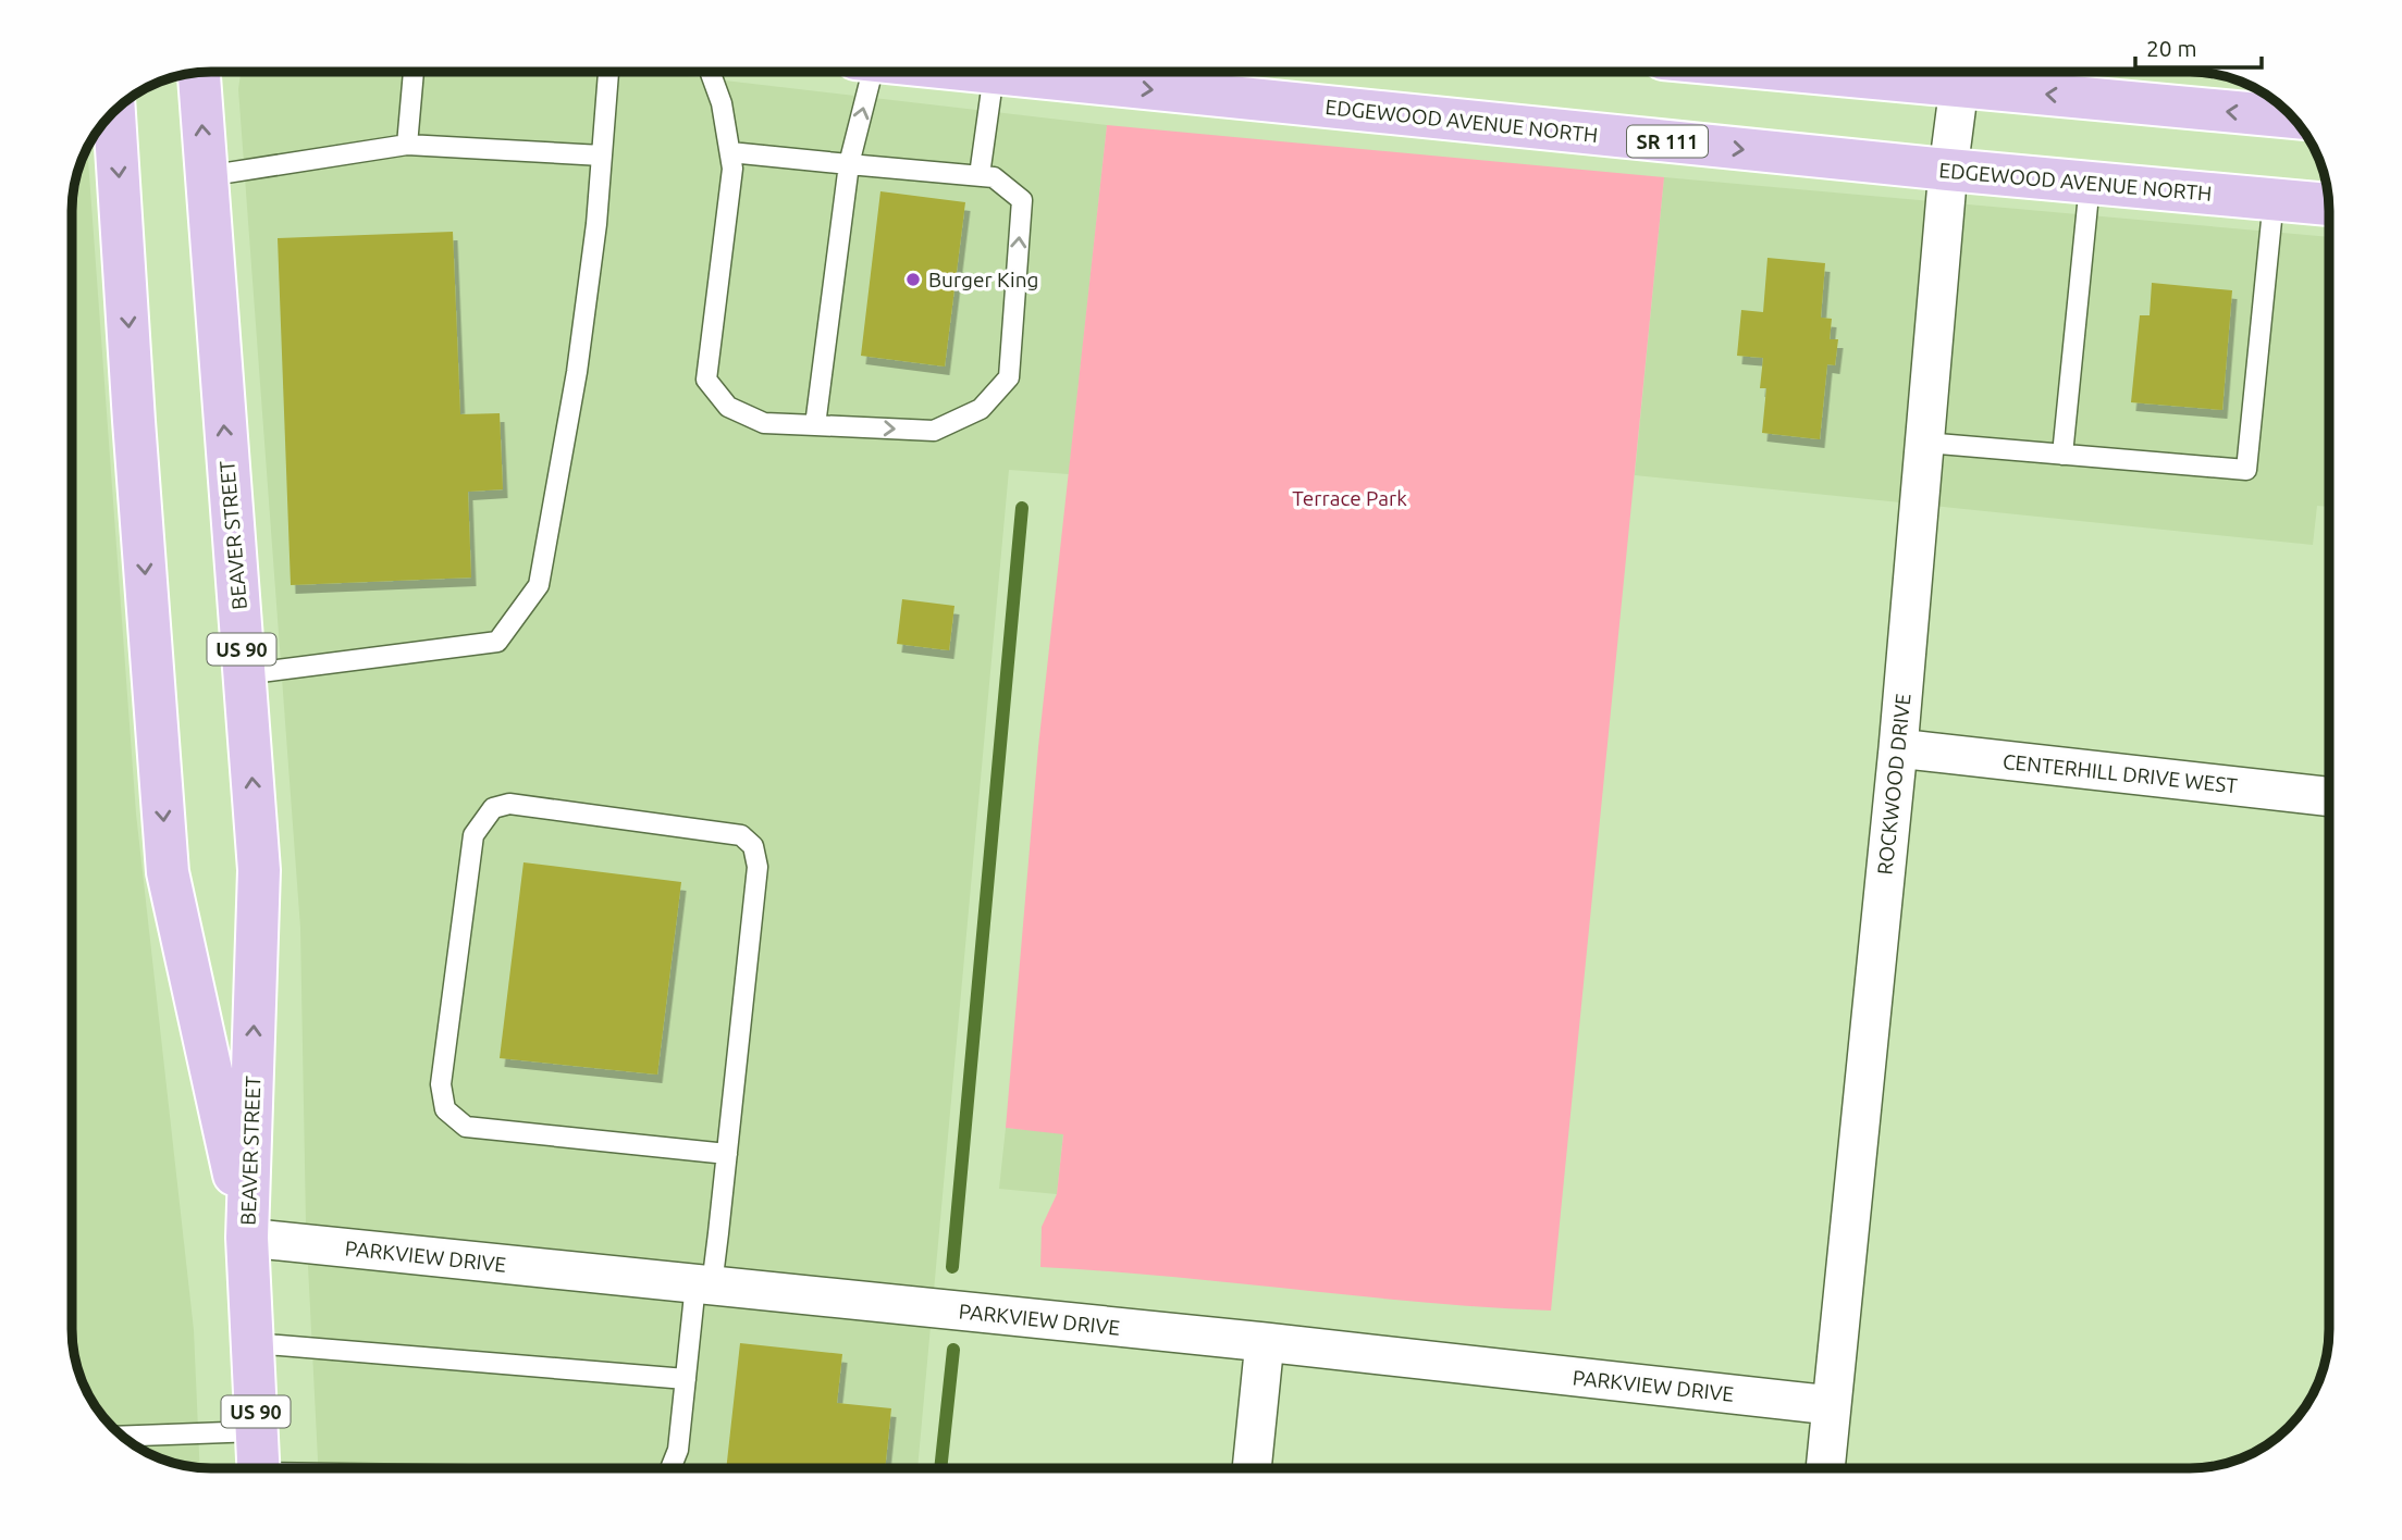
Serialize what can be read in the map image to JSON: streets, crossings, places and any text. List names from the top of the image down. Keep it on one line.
{"streets":{"main road":["EDGEWOOD AVENUE NORTH","SR 111","BEAVER STREET","US 90"],"street":["CENTERHILL DRIVE WEST","ROCKWOOD DRIVE","PARKVIEW DRIVE"]},"crossings":[["EDGEWOOD AVENUE NORTH","ROCKWOOD DRIVE"],["BEAVER STREET","PARKVIEW DRIVE"],["CENTERHILL DRIVE WEST","ROCKWOOD DRIVE"],["ROCKWOOD DRIVE","PARKVIEW DRIVE"]],"one_way":["EDGEWOOD AVENUE NORTH"],"parks":["Terrace Park"],"places":["Burger King"],"scale_bar":"20 m"}
